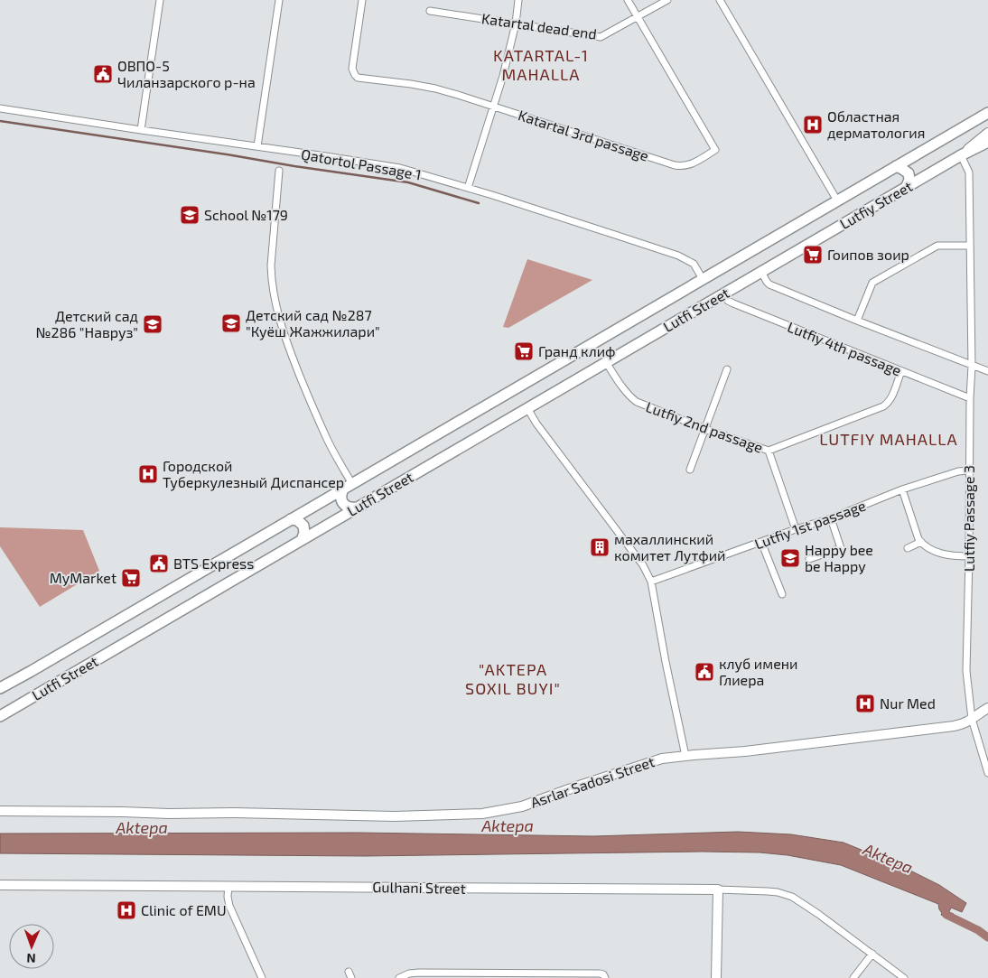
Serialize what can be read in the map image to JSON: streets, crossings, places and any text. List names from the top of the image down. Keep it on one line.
{"streets":{"main road":["Lutfiy Street","Lutfi Street"],"street":["Katartal dead end","Katartal 3rd passage","Qatortol Passage 1","Lutfiy 4th passage","Lutfiy 2nd passage","Lutfiy Passage 3","Lutfiy 1st passage","Asrlar Sadosi Street","Gulhani Street"]},"crossings":[["Katartal dead end","Katartal 3rd passage"],["Qatortol Passage 1","Lutfiy Street"],["Qatortol Passage 1","Lutfi Street"],["Lutfiy Street","Lutfi Street"],["Lutfiy Street","Lutfiy Passage 3"],["Lutfi Street","Lutfiy 4th passage"],["Lutfi Street","Lutfiy 2nd passage"],["Lutfiy 4th passage","Lutfiy 2nd passage"],["Lutfiy 4th passage","Lutfiy Passage 3"],["Lutfiy Passage 3","Lutfiy 1st passage"],["Lutfiy Passage 3","Asrlar Sadosi Street"]],"districts":["KATARTAL-1 MAHALLA","LUTFIY MAHALLA","\"AKTEPA SOXIL BUYI\""],"water":["Aktepa"],"places":{"public building":["ОВПО-5 Чиланзарского р-на","BTS Express","клуб имени Глиера"],"hospital":["Областная дерматология","Городской Туберкулезный Диспансер","Nur Med","Clinic of EMU"],"school or university":["School №179","Детский сад №287 \"Куёш Жажжилари\"","Детский сад №286 \"Навруз\"","Happy bee be Happy"],"supermarket":["Гоипов зоир","Гранд клиф","MyMarket"],"building":["махаллинский комитет Лутфий"]},"north":"bottom"}
